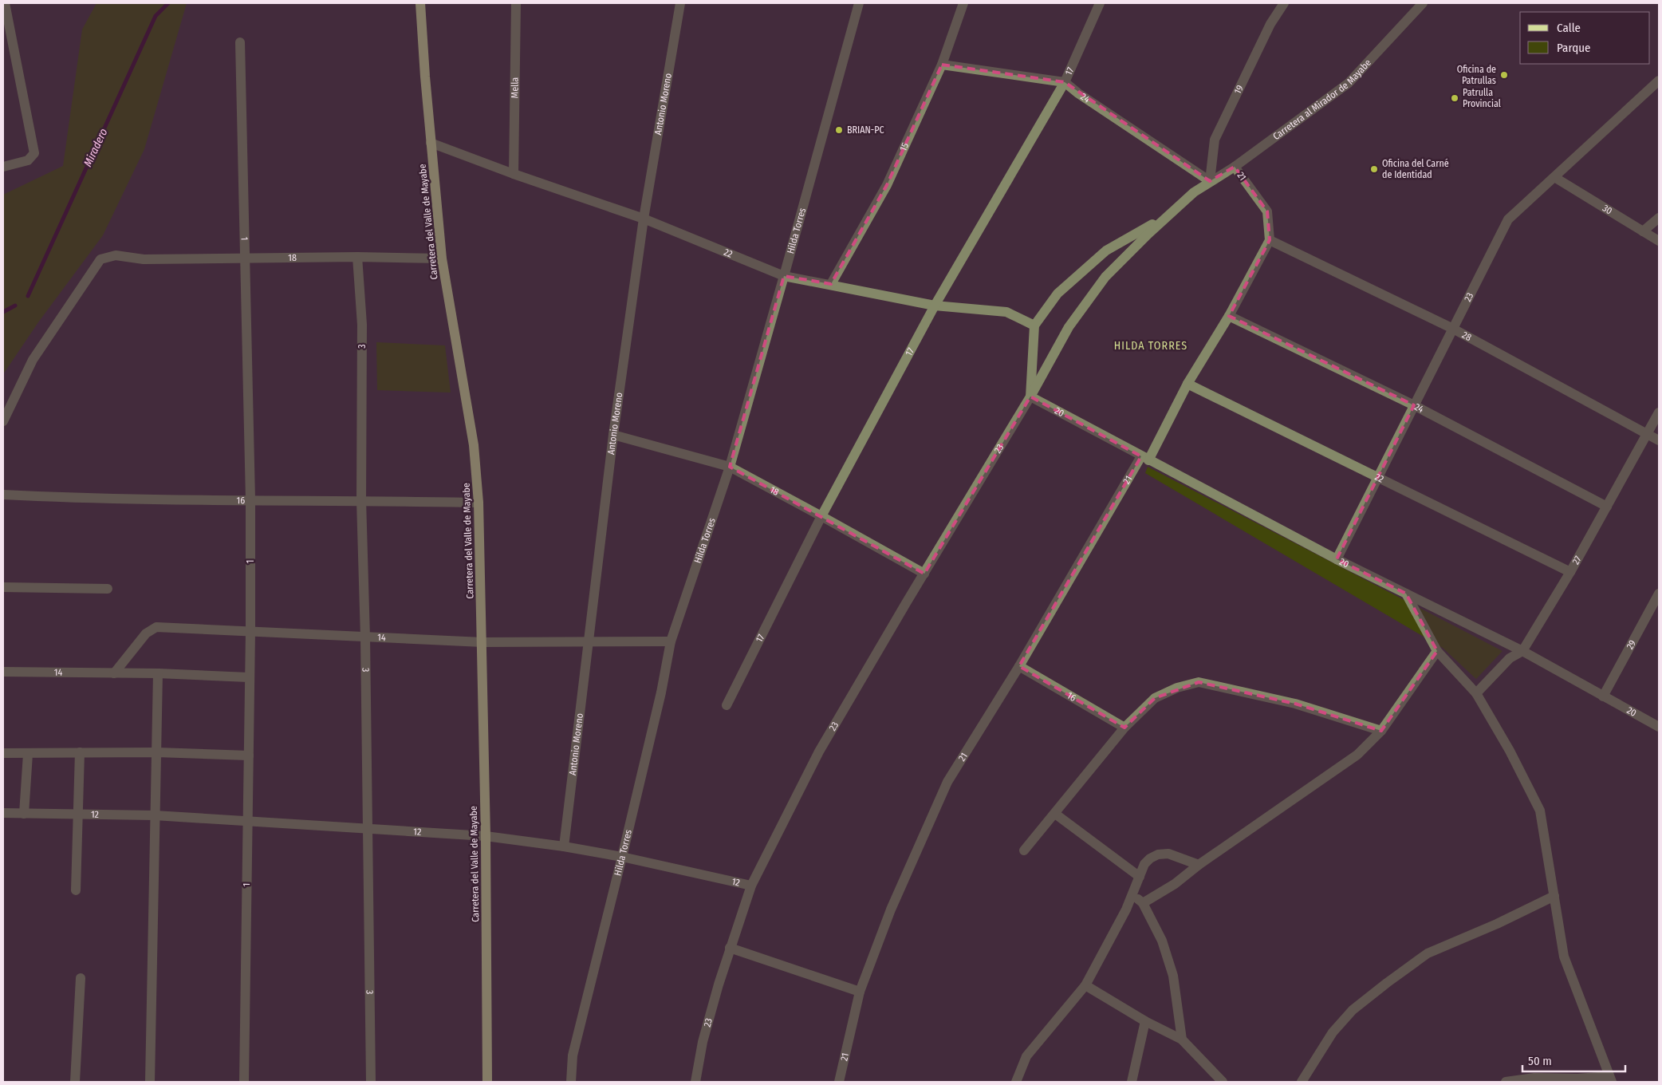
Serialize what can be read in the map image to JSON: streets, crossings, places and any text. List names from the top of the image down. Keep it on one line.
{"streets":{"main road":["Carretera del Valle de Mayabe"],"street":["17","Mella","19","24","Carretera al Mirador de Mayabe","Antonio Moreno","15","21","30","Hilda Torres","1","22","18","23","28","3","20","16","27","14","29","12"]},"crossings":[["17","24"],["17","22"],["17","18"],["Mella","22"],["19","24"],["19","Carretera al Mirador de Mayabe"],["19","23"],["24","Carretera al Mirador de Mayabe"],["24","21"],["24","23"],["24","27"],["Carretera al Mirador de Mayabe","21"],["Carretera al Mirador de Mayabe","23"],["Antonio Moreno","22"],["Antonio Moreno","18"],["Antonio Moreno","14"],["Antonio Moreno","12"],["15","22"],["21","22"],["21","28"],["21","20"],["21","16"],["30","23"],["Carretera del Valle de Mayabe","22"],["Carretera del Valle de Mayabe","18"],["Carretera del Valle de Mayabe","16"],["Carretera del Valle de Mayabe","14"],["Carretera del Valle de Mayabe","12"],["Hilda Torres","22"],["Hilda Torres","18"],["Hilda Torres","14"],["Hilda Torres","12"],["1","18"],["1","16"],["1","14"],["1","12"],["22","23"],["22","27"],["18","23"],["18","3"],["23","28"],["23","20"],["23","12"],["28","27"],["3","16"],["3","14"],["3","12"],["20","27"],["20","29"]],"districts":["HILDA TORRES"],"water":["Miradero"],"places":["Oficina de Patrullas","Patrulla Provincial","BRIAN-PC","Oficina del Carné de Identidad"],"legend":["Calle","Parque"],"scale_bar":"50 m"}
